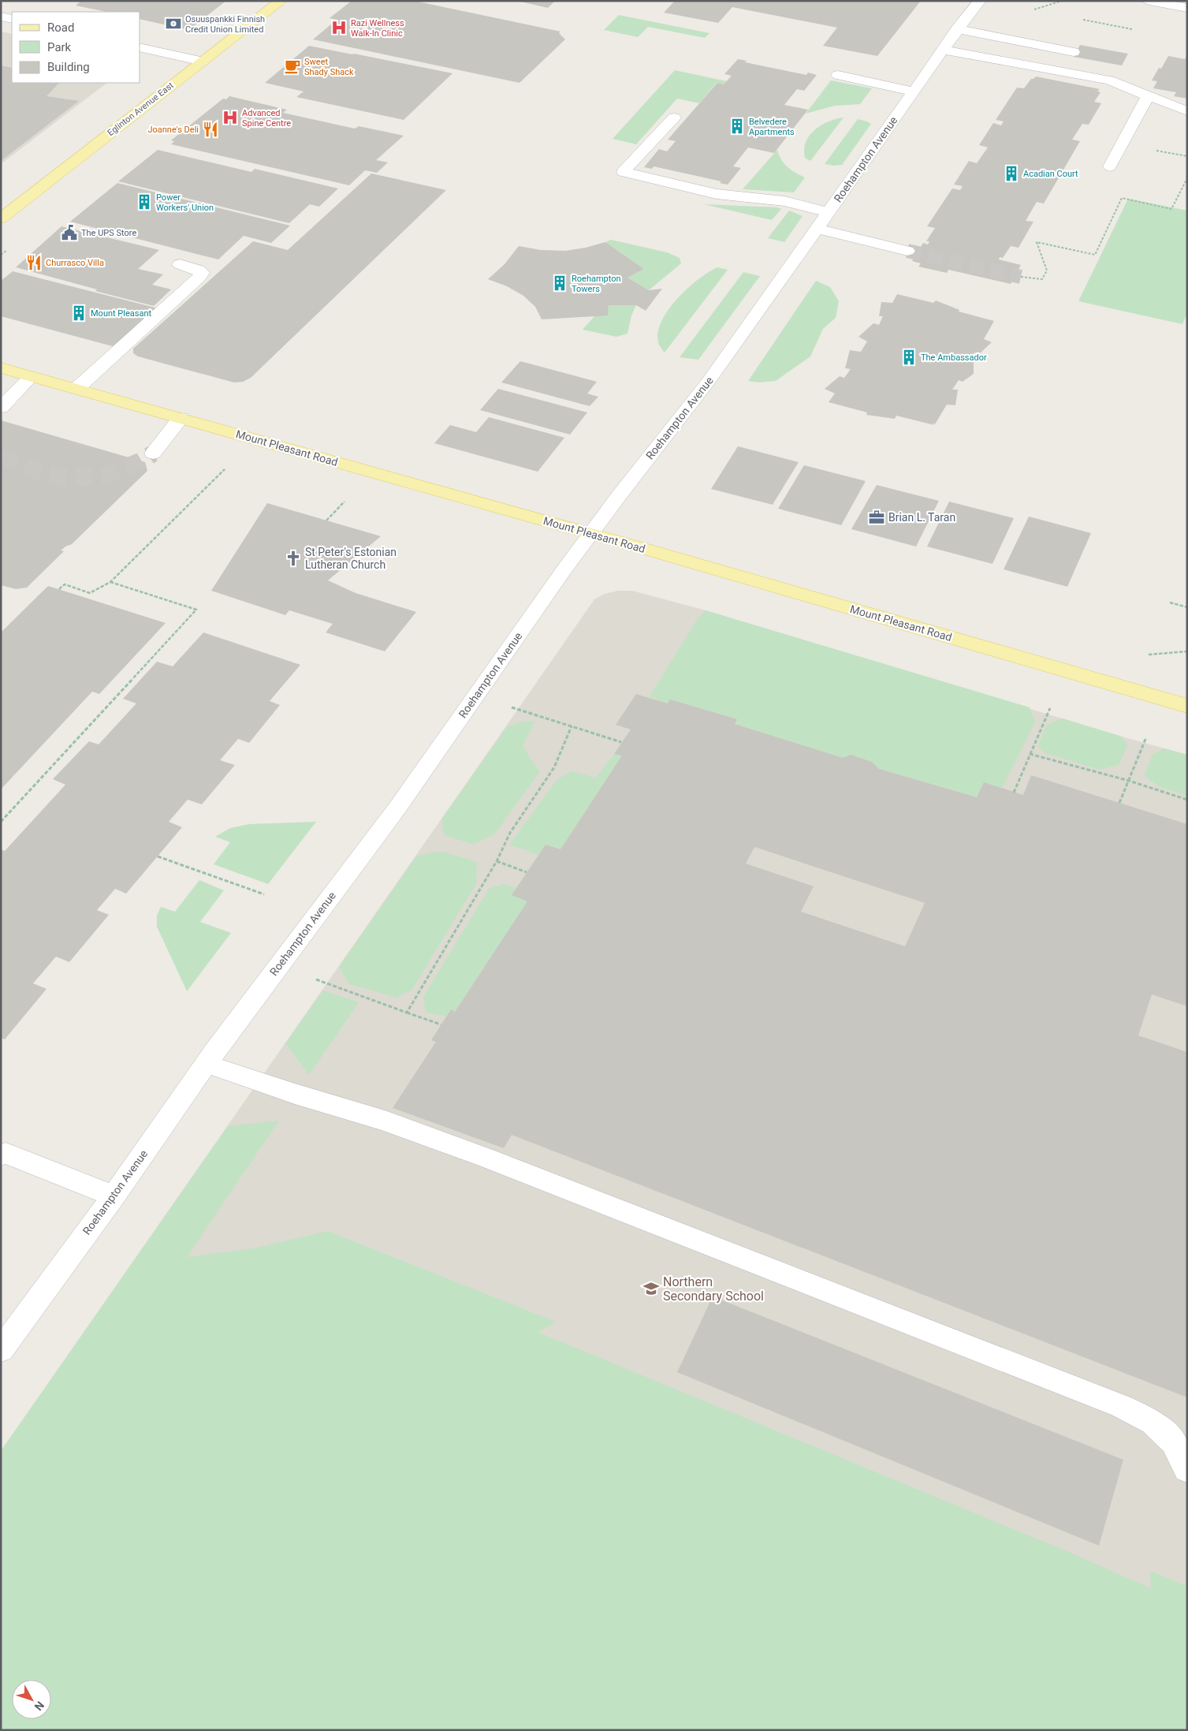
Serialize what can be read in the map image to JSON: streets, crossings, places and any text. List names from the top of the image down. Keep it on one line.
{"streets":{"main road":["Eglinton Avenue East","Mount Pleasant Road"],"street":["Roehampton Avenue"]},"crossings":[["Roehampton Avenue","Mount Pleasant Road"]],"places":{"bank":["Osuuspankki Finnish Credit Union Limited"],"hospital":["Razi Wellness Walk-In Clinic","Advanced Spine Centre"],"cafe":["Sweet Shady Shack"],"building":["Belvedere Apartments","Acadian Court","Power Workers' Union","Roehampton Towers","Mount Pleasant","The Ambassador"],"restaurant":["Joanne's Deli","Churrasco Villa"],"public building":["The UPS Store"],"office":["Brian L. Taran"],"church":["St Peter's Estonian Lutheran Church"],"school or university":["Northern Secondary School"]},"legend":["Road","Park","Building"],"north":"bottom right"}
